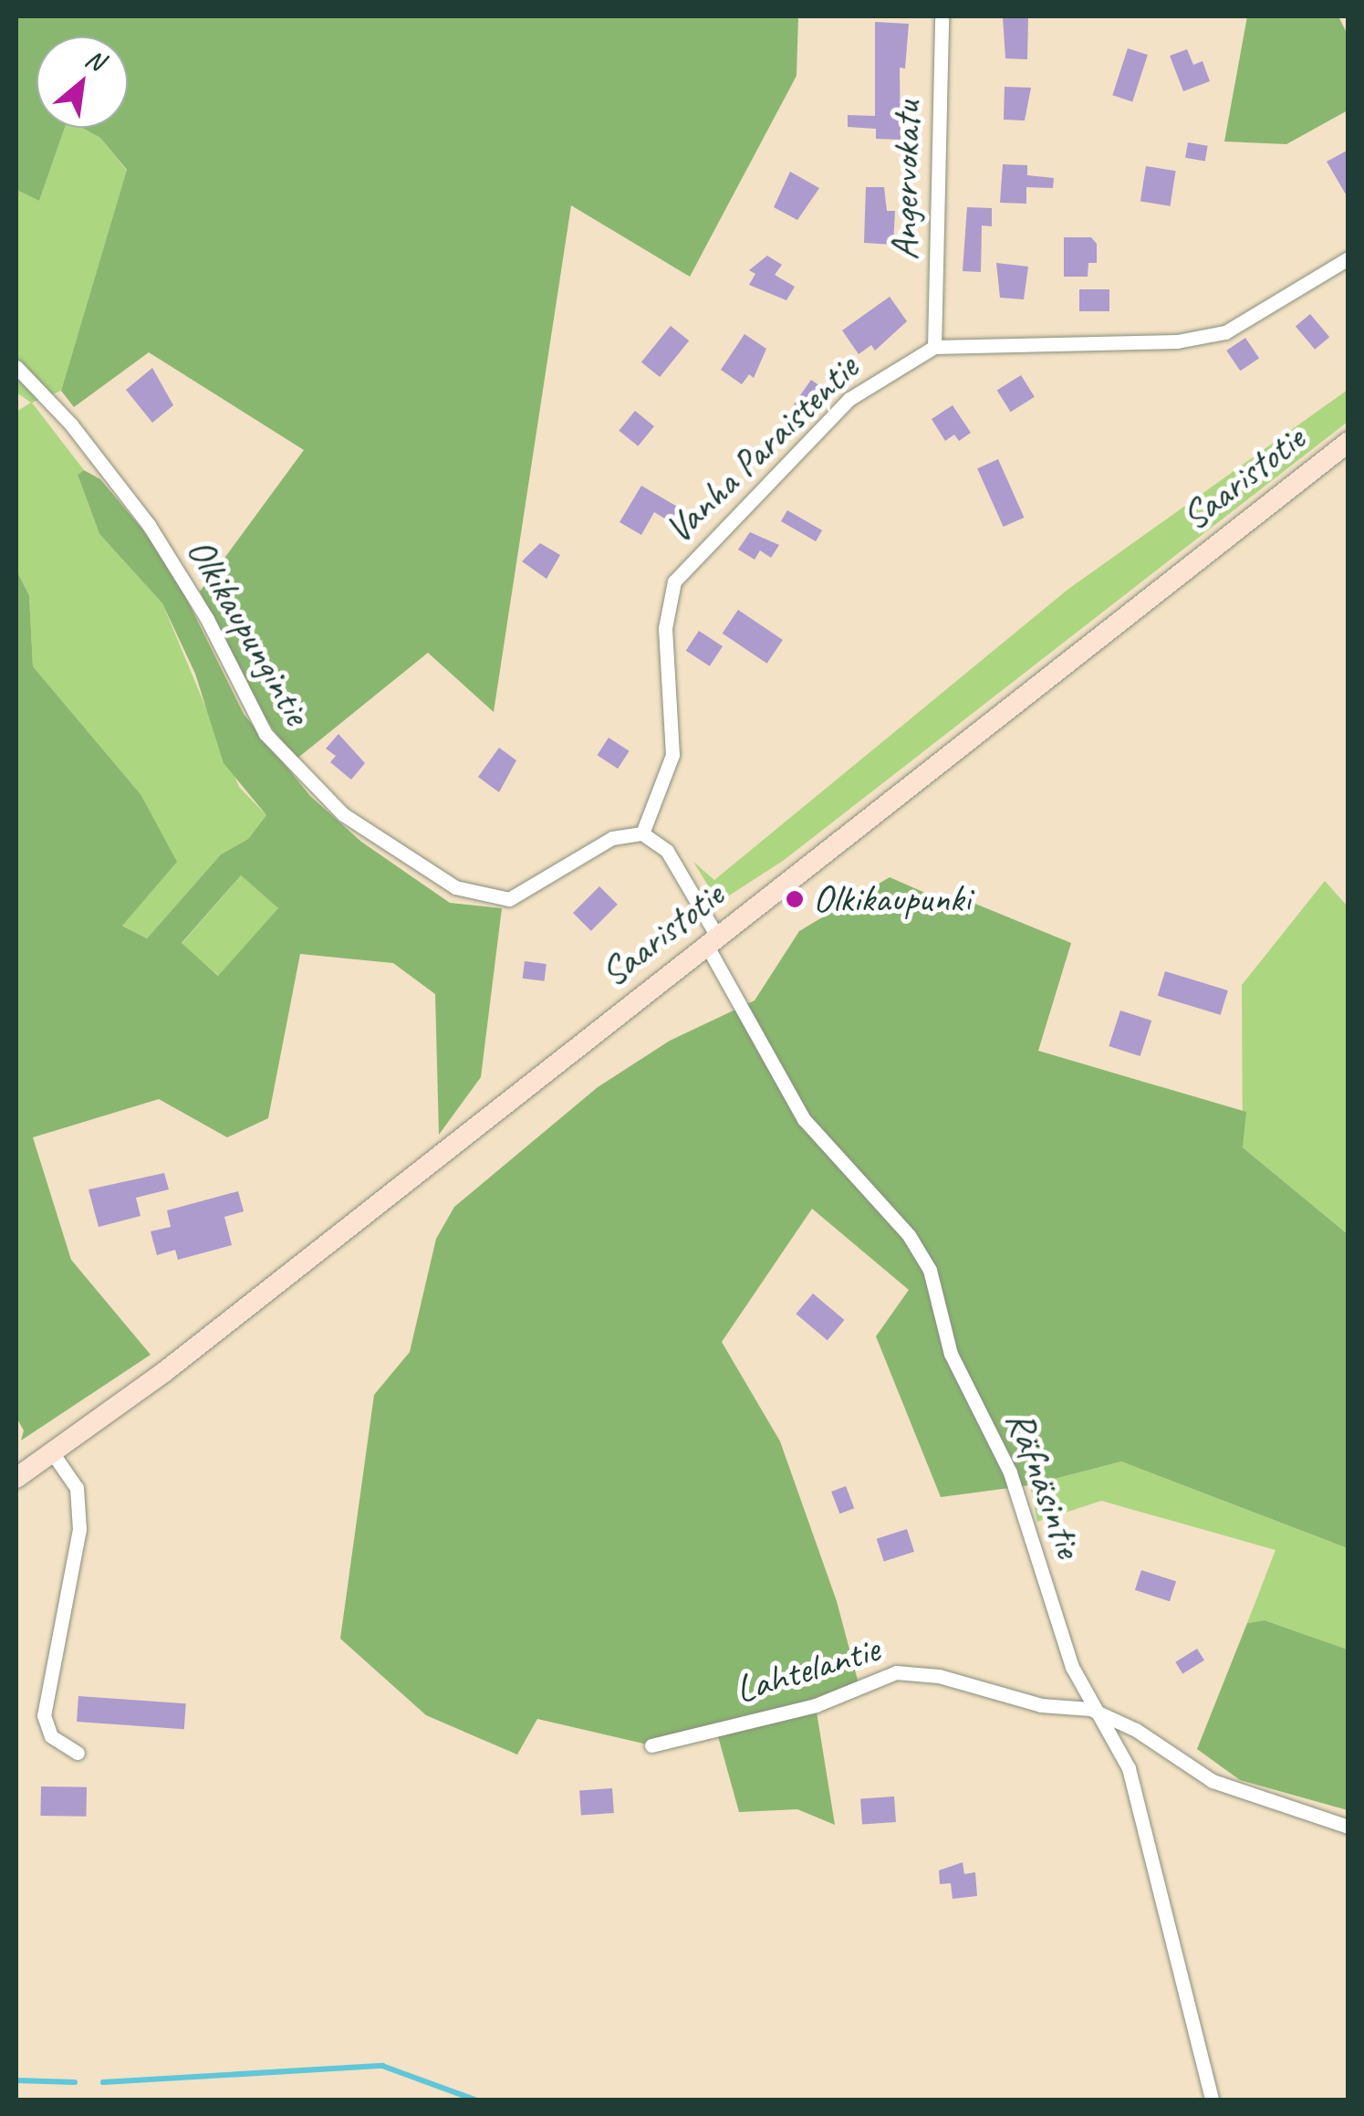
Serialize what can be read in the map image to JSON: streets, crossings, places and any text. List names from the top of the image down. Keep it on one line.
{"streets":{"main road":["Saaristotie"],"street":["Angervokatu","Vanha Paraistentie","Olkikaupungintie","Räfnäsintie","Lahtelantie"]},"crossings":[["Angervokatu","Vanha Paraistentie"],["Vanha Paraistentie","Olkikaupungintie"],["Saaristotie","Räfnäsintie"],["Räfnäsintie","Lahtelantie"]],"places":["Olkikaupunki"],"north":"top right"}
